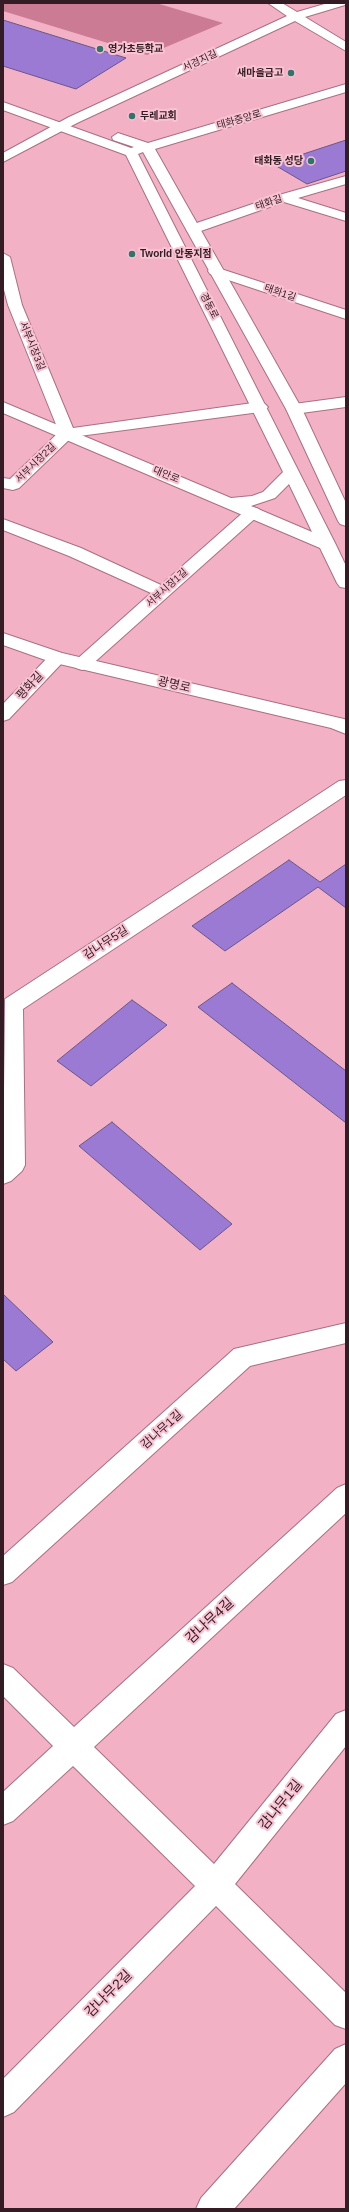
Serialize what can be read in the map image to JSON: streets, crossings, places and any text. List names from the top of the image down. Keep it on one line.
{"streets":{"street":["서경지길","태화중앙로","태화길","태화1길","경동로","서부시장3길","서부시장2길","대안로","서부시장1길","광명로","평화길","감나무5길","감나무1길","감나무4길","감나무2길"]},"crossings":[["태화중앙로","경동로"],["태화길","경동로"],["태화1길","경동로"],["경동로","대안로"],["서부시장3길","서부시장2길"],["서부시장3길","대안로"],["서부시장2길","대안로"],["대안로","서부시장1길"],["서부시장1길","광명로"],["광명로","평화길"],["감나무1길","감나무2길"]],"places":["영가초등학교","새마을금고","두레교회","태화동 성당","Tworld 안동지점"]}
